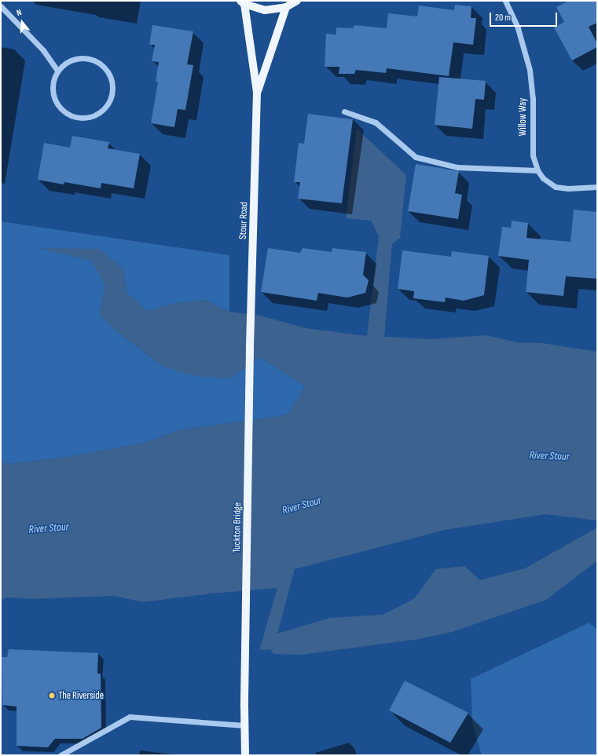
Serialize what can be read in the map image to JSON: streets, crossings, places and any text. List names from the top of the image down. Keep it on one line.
{"streets":{"main road":["Stour Road","Tuckton Bridge"],"street":["Willow Way"]},"crossings":[["Stour Road","Tuckton Bridge"]],"water":["River Stour"],"places":["The Riverside"],"scale_bar":"20 m","north":"top"}
